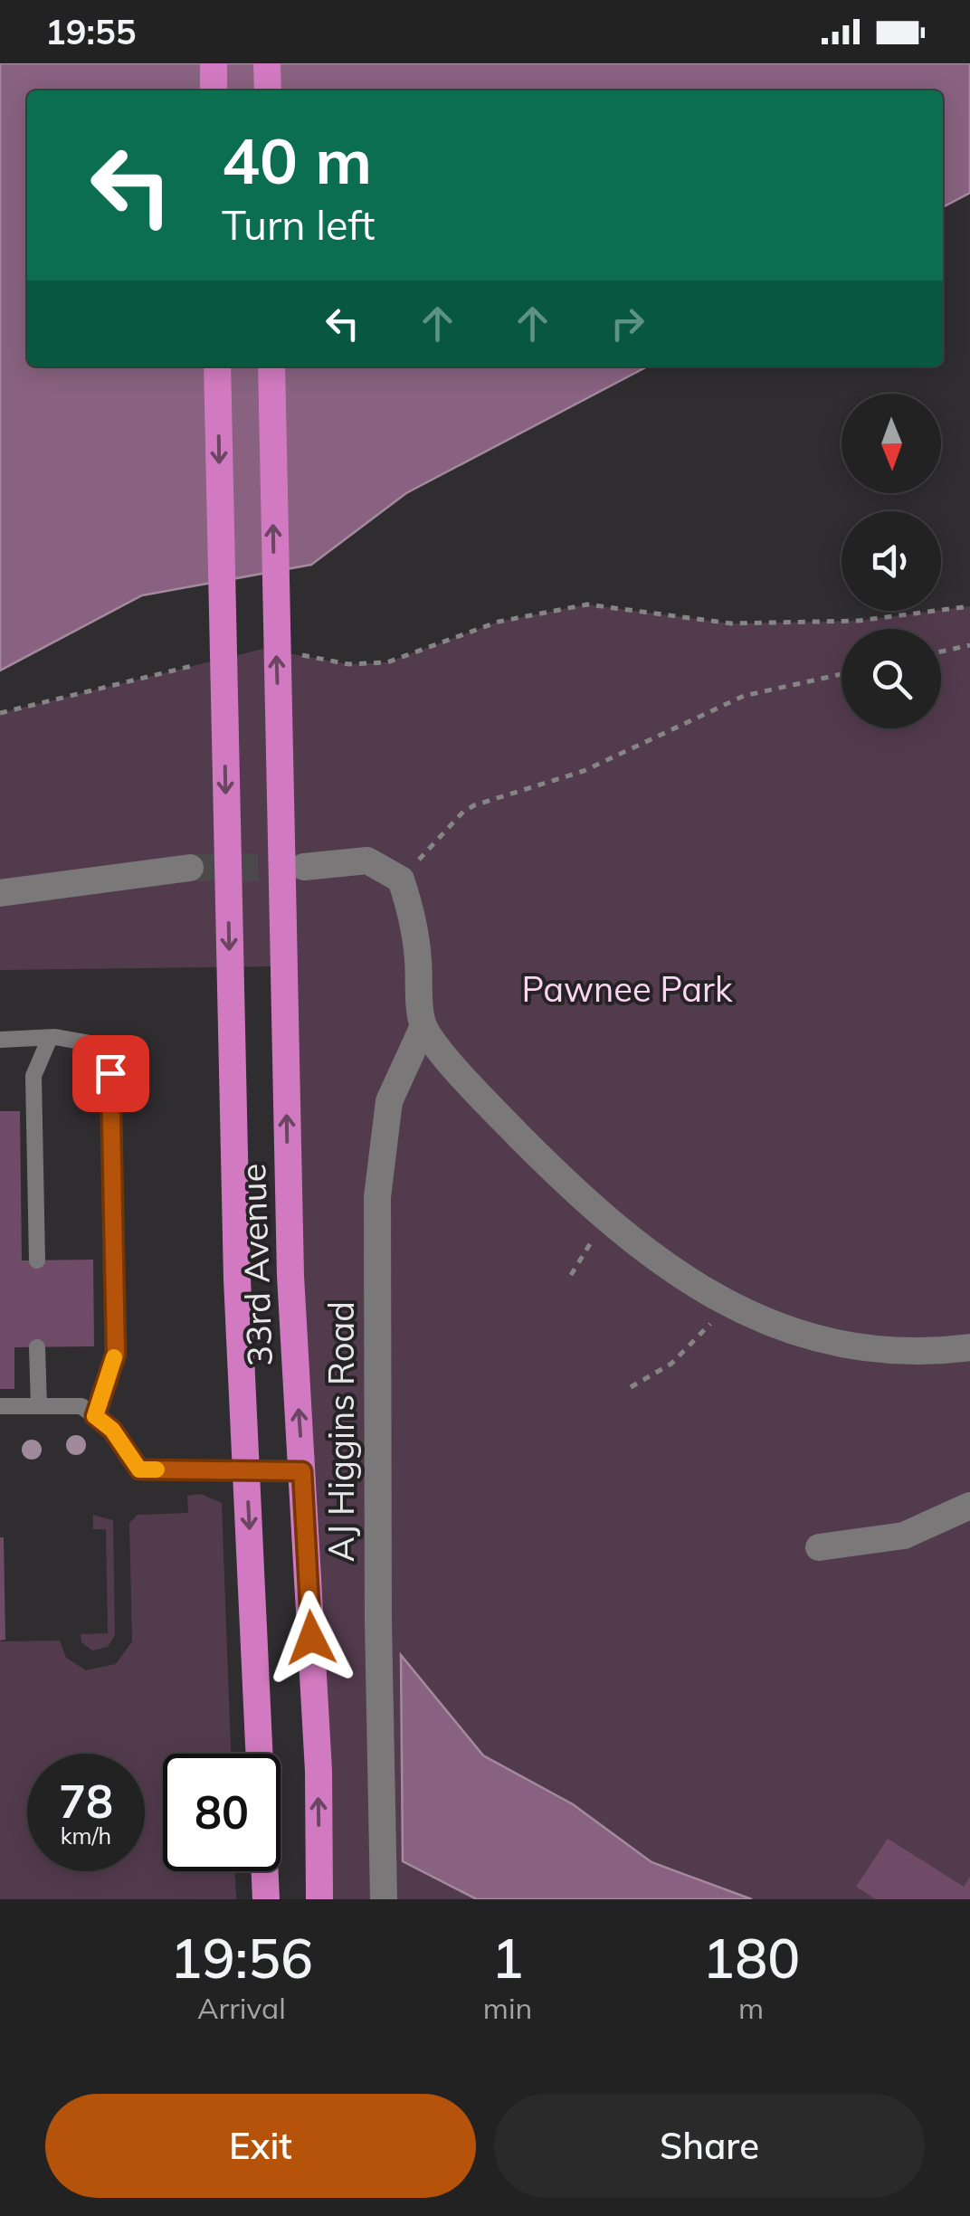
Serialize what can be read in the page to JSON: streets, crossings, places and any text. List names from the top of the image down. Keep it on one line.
{"streets":{"highway":["33rd Avenue"],"street":["AJ Higgins Road"]},"parks":["Pawnee Park"],"north":"bottom","page":{"status":"19:55","turn":["40 m","Turn left"],"speed":"78 km/h","limit":"80","eta":["19:56","Arrival","1","min","180","m"],"buttons":["Exit","Share"]}}
